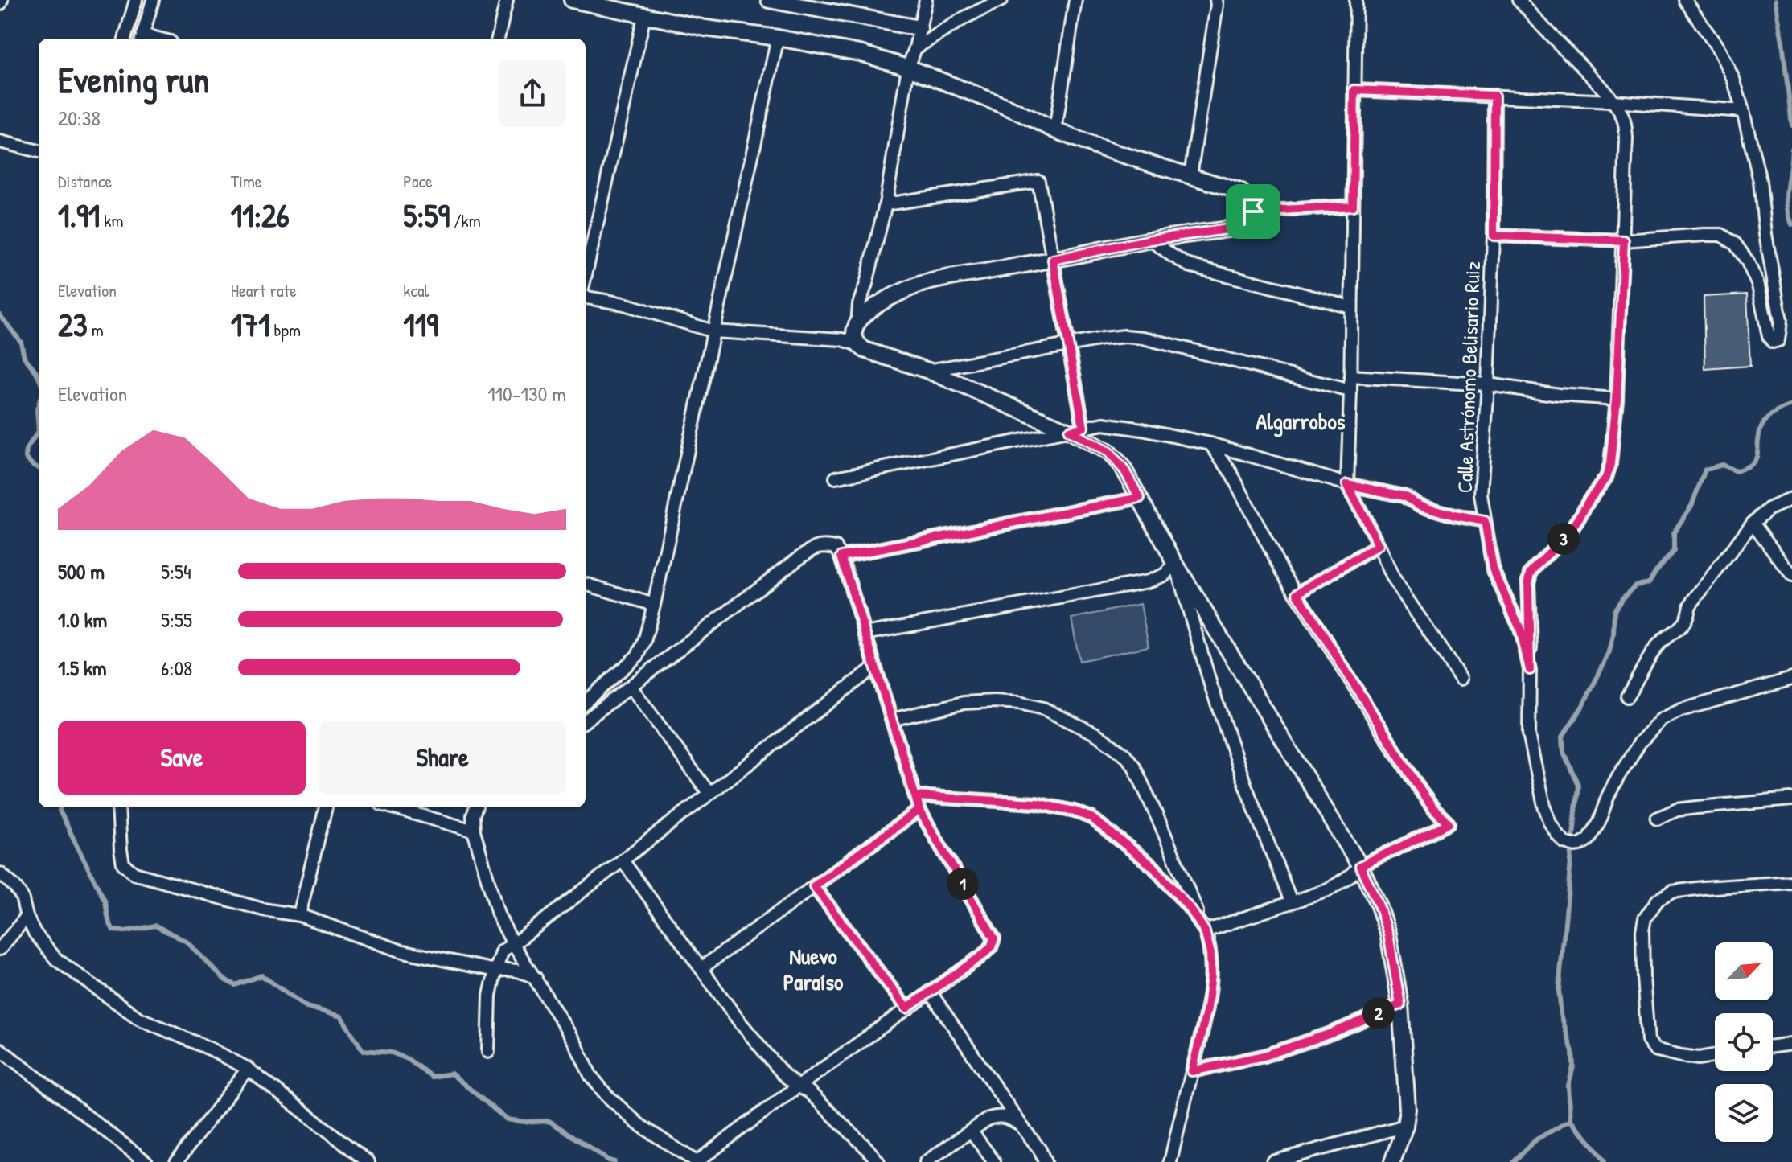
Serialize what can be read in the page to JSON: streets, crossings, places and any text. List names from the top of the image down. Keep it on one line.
{"streets":{"street":["Calle Astrónomo Belisario Ruiz"]},"districts":["Algarrobos","Nuevo Paraíso"],"north":"top right","page":{"heading":["Evening run","20:38"],"stats":[["Distance","1.91 km"],["Time","11:26"],["Pace","5:59 /km"],["Elevation","23 m"],["Heart rate","171 bpm"],["kcal","119"]],"chart":["Elevation","110–130 m"],"pins":["3","1","2"],"list":[{"name":"500 m","note":"5:54"},{"name":"1.0 km","note":"5:55"},{"name":"1.5 km","note":"6:08"}],"buttons":["Save","Share"]}}
